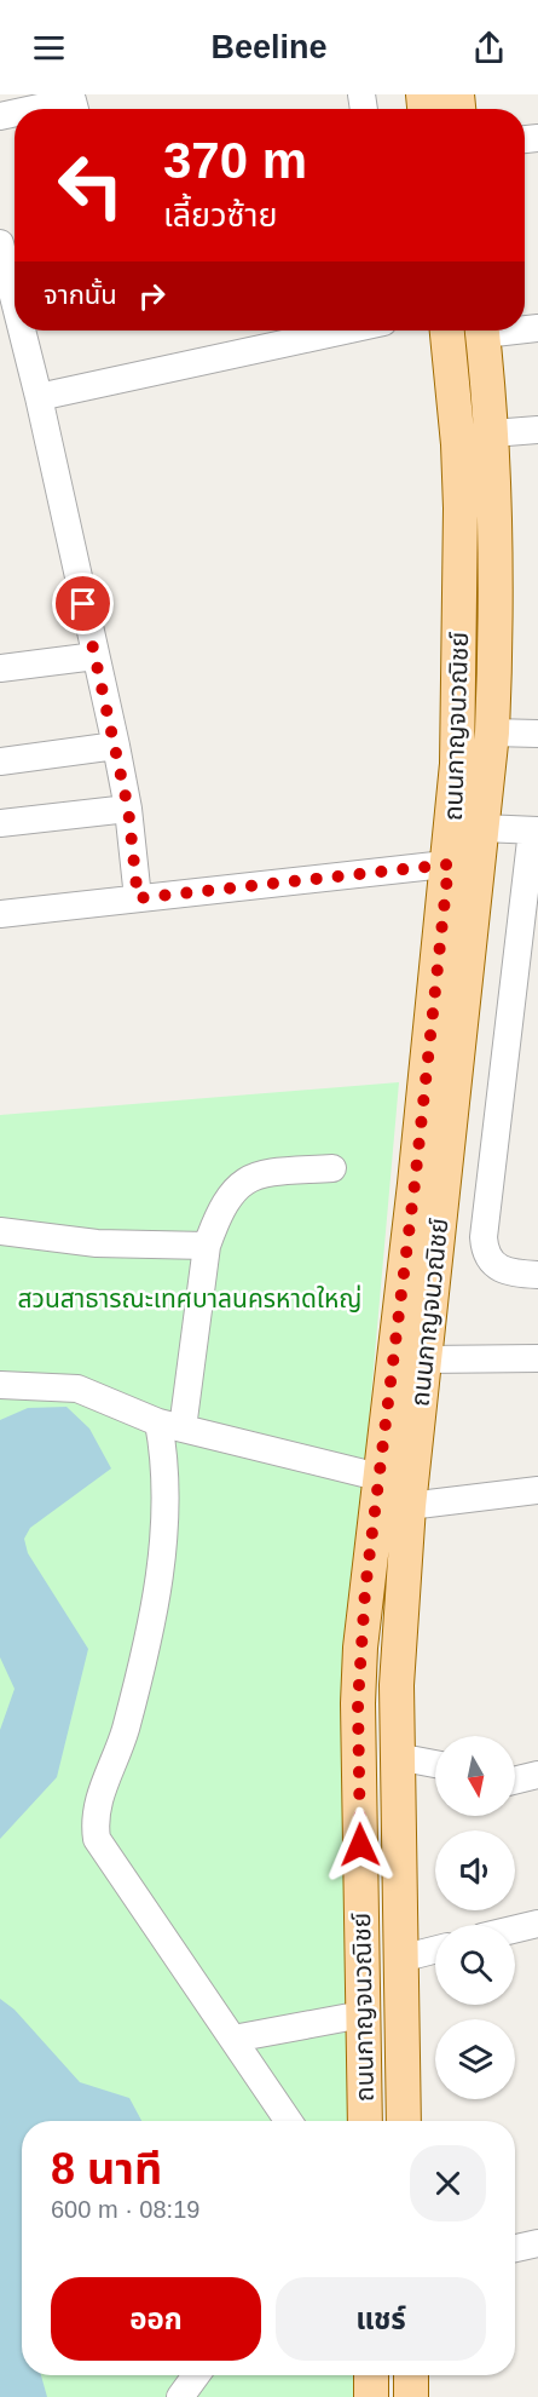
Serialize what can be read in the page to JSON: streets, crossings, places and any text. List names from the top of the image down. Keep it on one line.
{"streets":{"main road":["ถนนกาญจนวณิชย์"]},"parks":["สวนสาธารณะเทศบาลนครหาดใหญ่"],"north":"bottom","page":{"header":"Beeline","turn":["370 m","เลี้ยวซ้าย"],"then":"จากนั้น","heading":["8 นาที","600 m · 08:19"],"buttons":["ออก","แชร์"]}}
